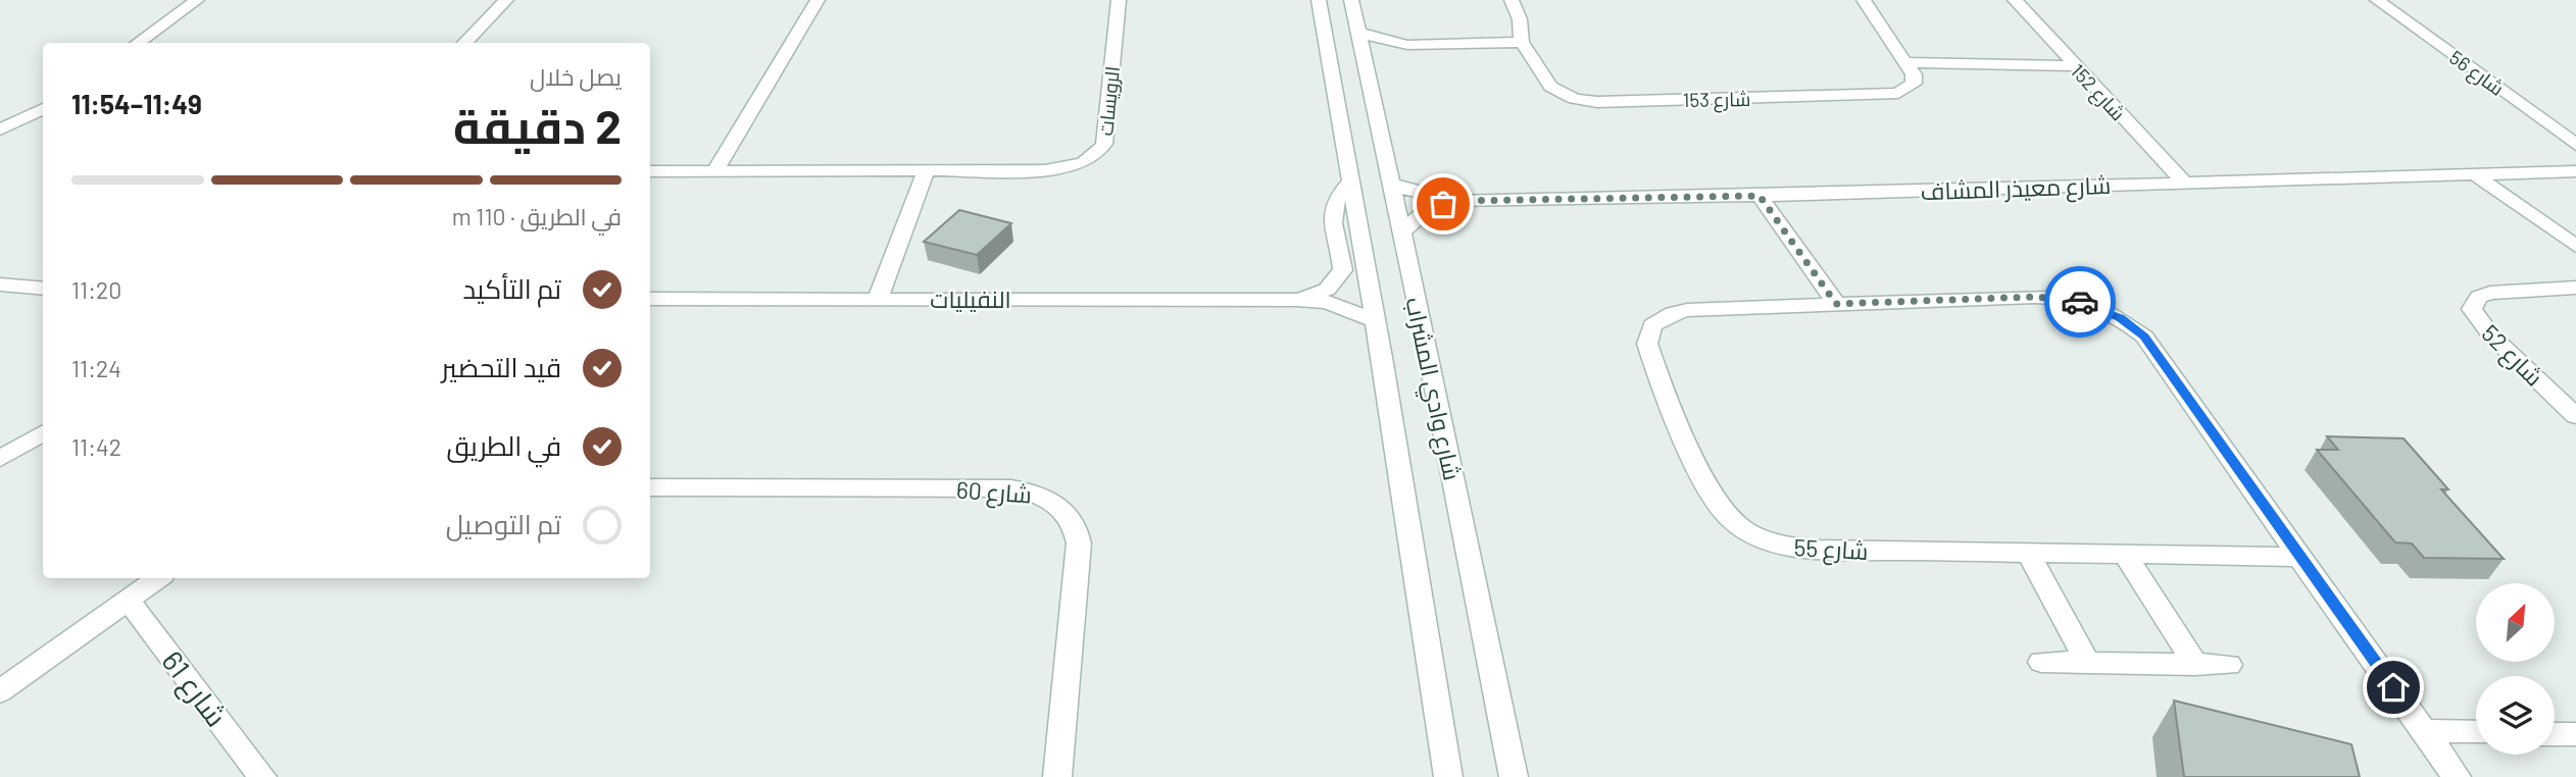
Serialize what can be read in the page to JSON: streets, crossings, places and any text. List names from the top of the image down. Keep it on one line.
{"streets":{"street":["شارع 56","شارع 152","شارع 153","الرويسات","شارع معيذر المشاف","النفيليات","شارع 52","شارع وادي المشراب","شارع 60","شارع 55","شارع 61"]},"crossings":[["شارع 152","شارع معيذر المشاف"],["شارع معيذر المشاف","شارع وادي المشراب"],["النفيليات","شارع وادي المشراب"]],"north":"top right","page":{"heading":["2 دقيقة","يصل خلال","11:49–11:54"],"bar":"في الطريق · 110 m","list":[["تم التأكيد","11:20"],["قيد التحضير","11:24"],["في الطريق","11:42"],"تم التوصيل"]}}
